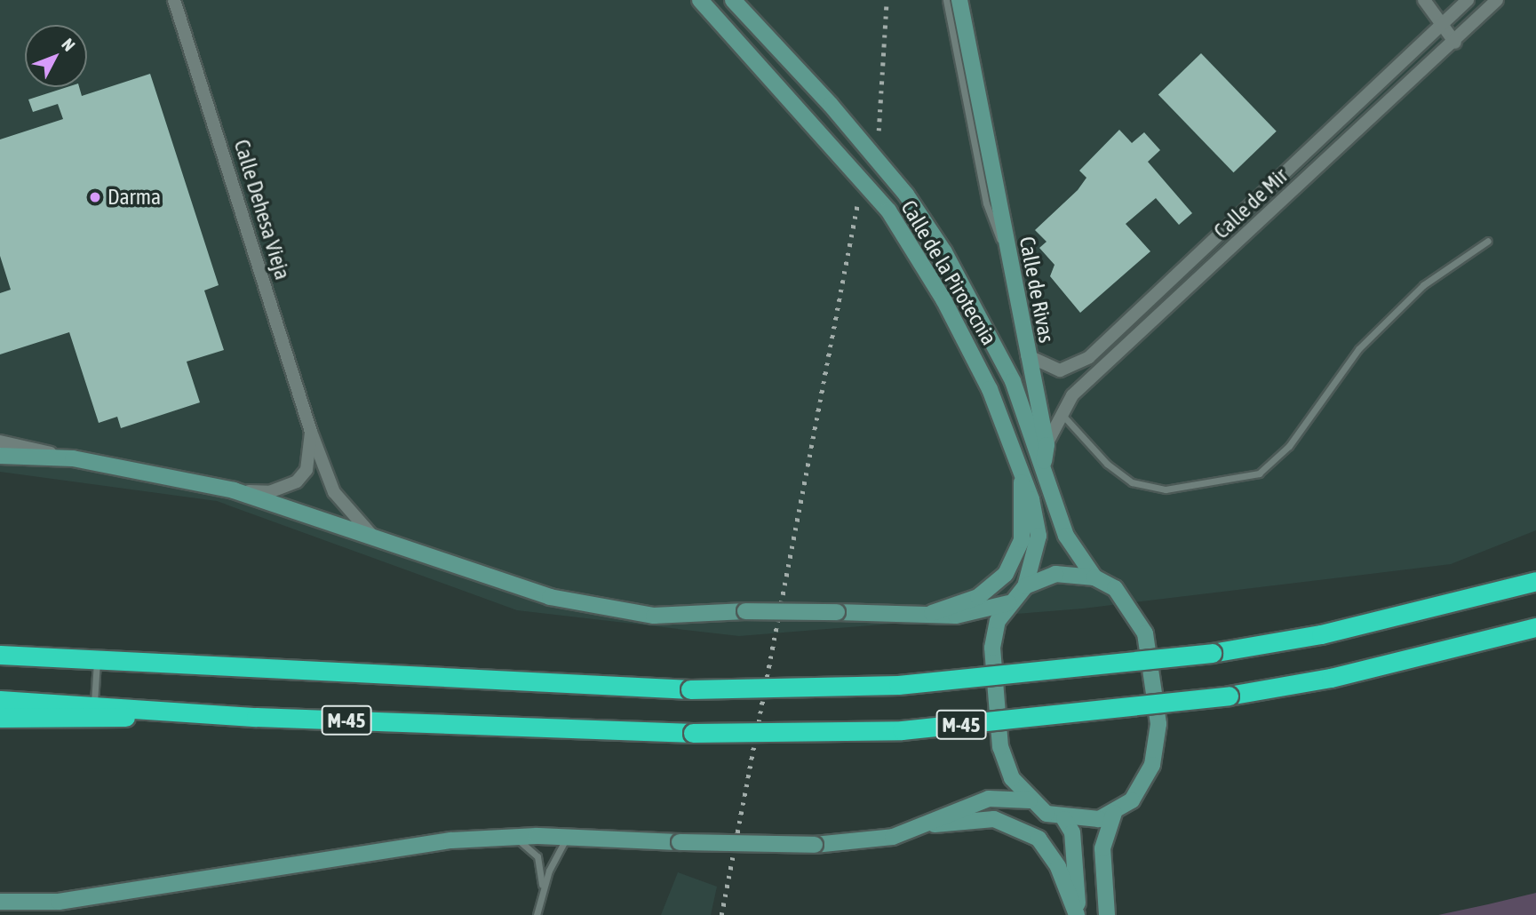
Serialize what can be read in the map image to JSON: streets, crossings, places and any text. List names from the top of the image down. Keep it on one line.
{"streets":{"highway":["M-45"],"street":["Calle de Mir","Calle Dehesa Vieja","Calle de la Pirotecnia","Calle de Rivas"]},"crossings":[["Calle de Mir","Calle de Rivas"],["Calle de la Pirotecnia","Calle de Rivas"]],"places":["Darma"],"north":"top right"}
